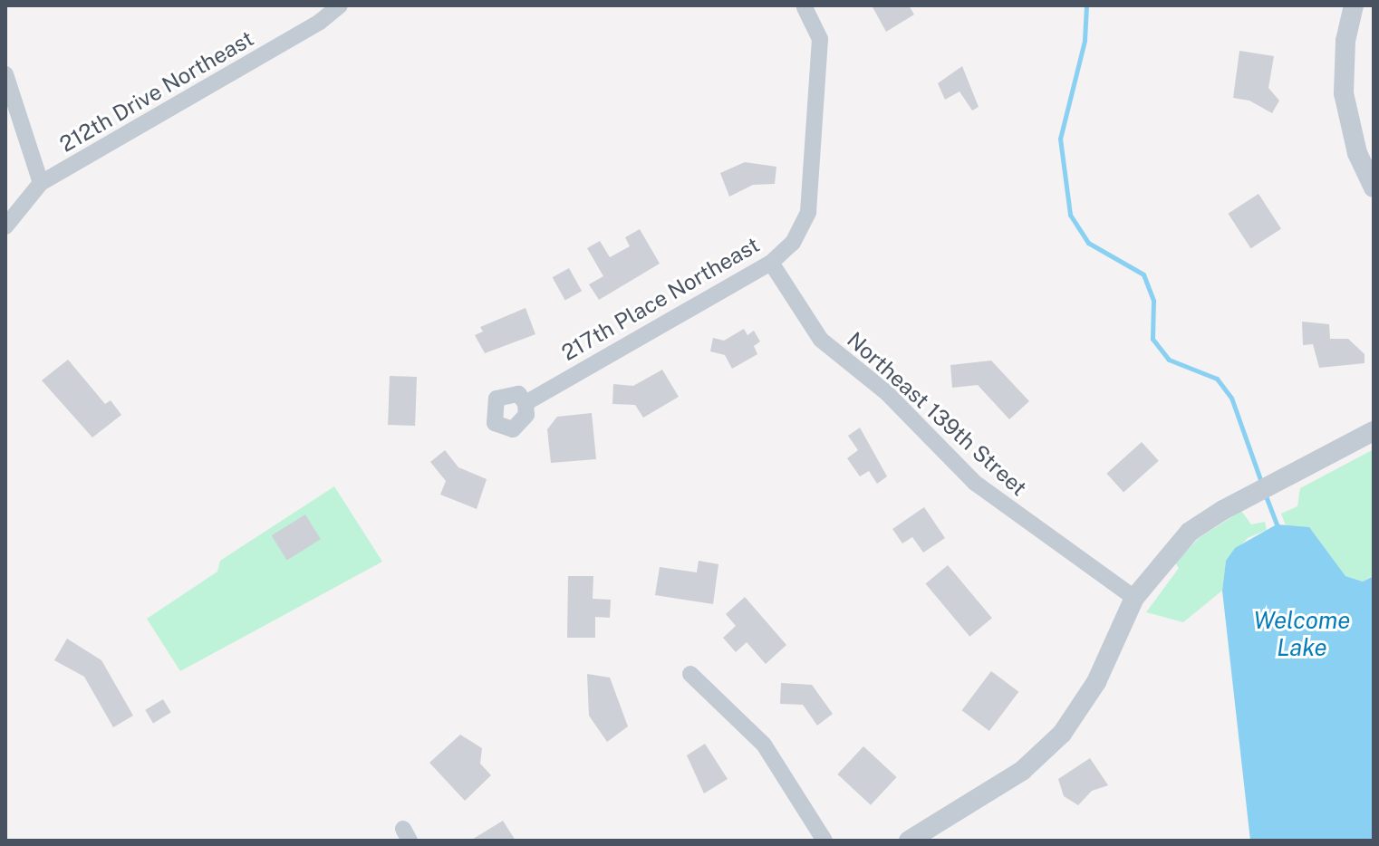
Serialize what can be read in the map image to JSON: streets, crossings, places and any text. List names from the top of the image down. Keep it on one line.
{"streets":{"street":["212th Drive Northeast","217th Place Northeast","Northeast 139th Street"]},"crossings":[["217th Place Northeast","Northeast 139th Street"]],"water":["Welcome Lake"]}
